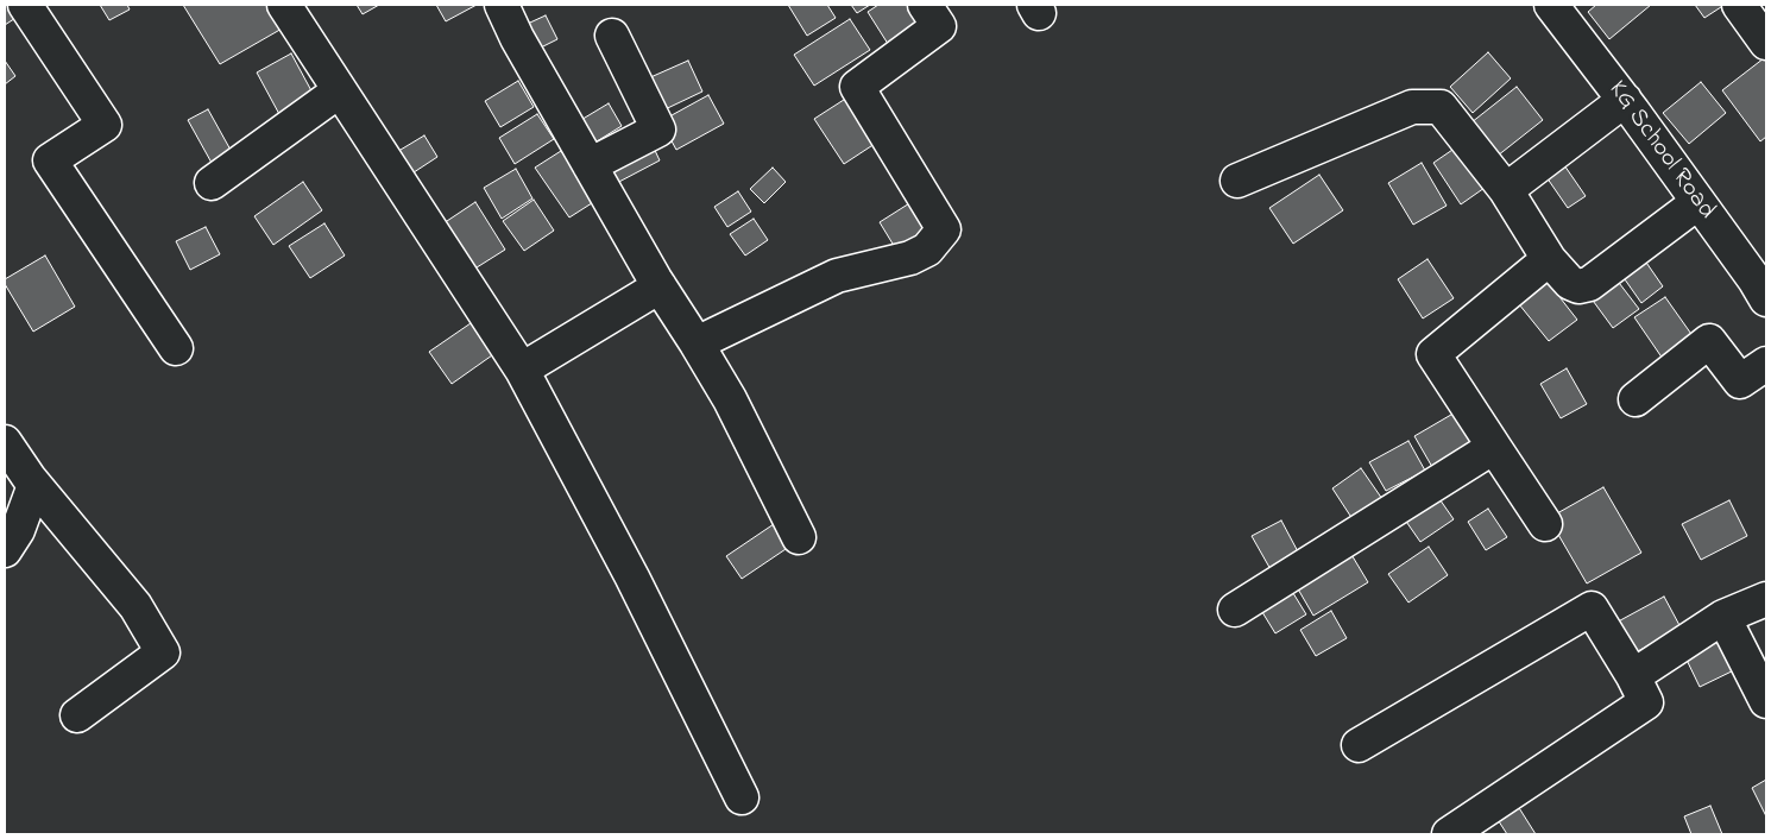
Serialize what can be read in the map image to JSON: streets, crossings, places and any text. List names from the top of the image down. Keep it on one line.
{"streets":{"street":["KG School Road"]}}
